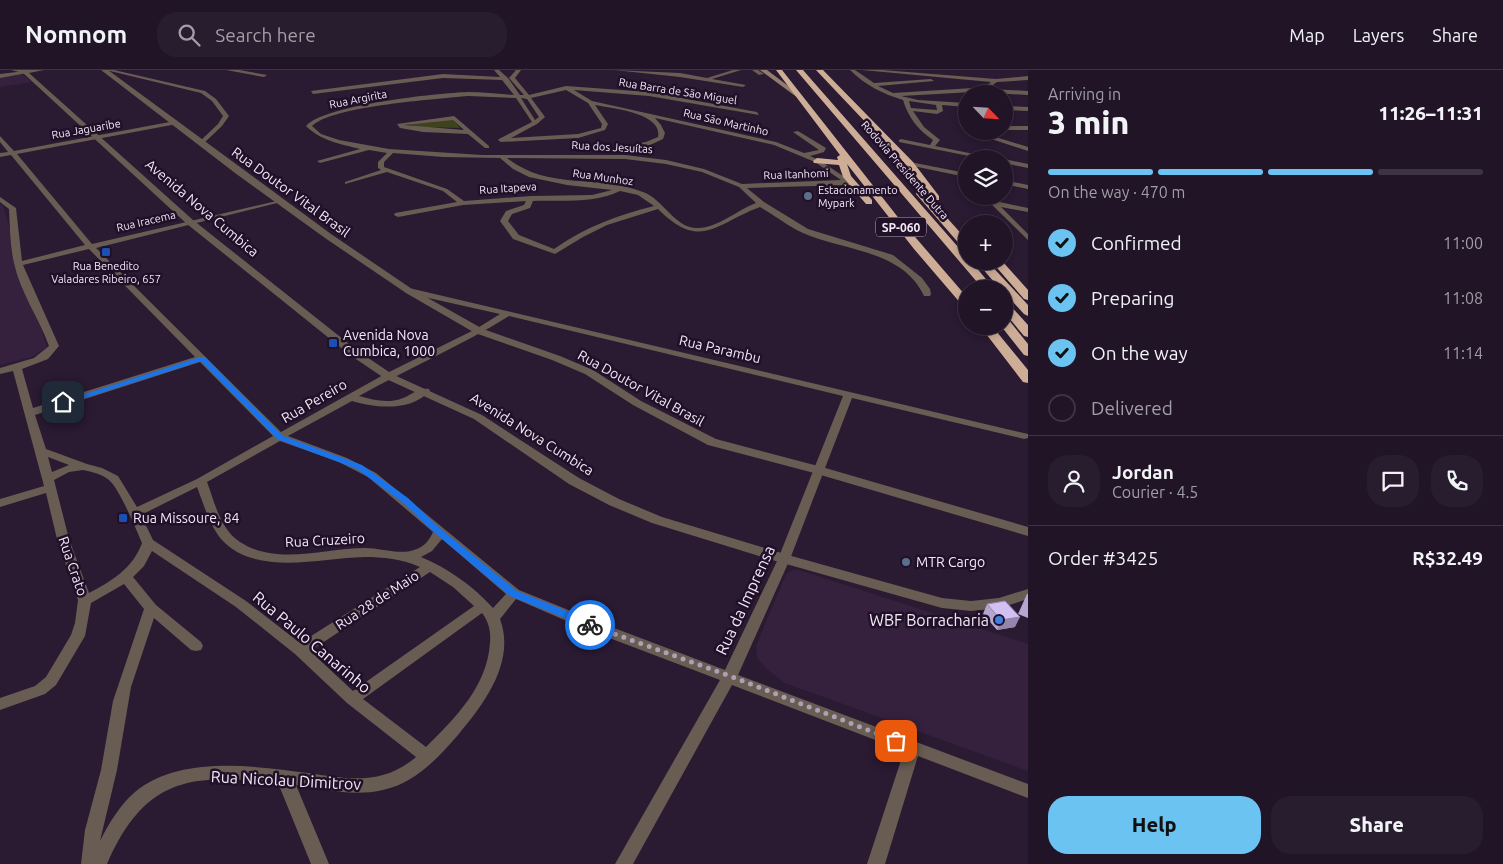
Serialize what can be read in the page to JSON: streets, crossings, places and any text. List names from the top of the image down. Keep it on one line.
{"streets":{"highway":["Rodovia Presidente Dutra","SP-060"],"street":["Rua Barra de São Miguel","Rua Argirita","Rua São Martinho","Rua Jaguaribe","Rua dos Jesuítas","Rua Itanhomi","Rua Munhoz","Rua Itapeva","Rua Doutor Vital Brasil","Avenida Nova Cumbica","Rua Iracema","Rua Parambu","Rua Pereiro","Rua Cruzeiro","Rua Crato","Rua 28 de Maio","Rua da Imprensa","Rua Paulo Canarinho","Rua Nicolau Dimitrov"]},"crossings":[["Rua Barra de São Miguel","Rua Argirita"],["Rua Argirita","Rua dos Jesuítas"],["Rua São Martinho","Rua Itanhomi"],["Rua Jaguaribe","Rua Doutor Vital Brasil"],["Rua Jaguaribe","Avenida Nova Cumbica"],["Rua dos Jesuítas","Rua Itanhomi"],["Rua dos Jesuítas","Rua Munhoz"],["Rua Munhoz","Rua Itapeva"],["Rua Doutor Vital Brasil","Rua Iracema"],["Rua Doutor Vital Brasil","Rua Parambu"],["Rua Doutor Vital Brasil","Rua Pereiro"],["Rua Doutor Vital Brasil","Rua da Imprensa"],["Avenida Nova Cumbica","Rua Iracema"],["Avenida Nova Cumbica","Rua Pereiro"],["Avenida Nova Cumbica","Rua da Imprensa"],["Rua Parambu","Rua Pereiro"],["Rua Parambu","Rua da Imprensa"],["Rua Pereiro","Rua Cruzeiro"],["Rua Cruzeiro","Rua 28 de Maio"],["Rua 28 de Maio","Rua Paulo Canarinho"],["Rua Paulo Canarinho","Rua Nicolau Dimitrov"]],"places":{"other":["Estacionamento Mypark","MTR Cargo","WBF Borracharia"],"transit":["Rua Benedito Valadares Ribeiro, 657","Avenida Nova Cumbica, 1000","Rua Missoure, 84"]},"north":"bottom right","page":{"header":"Nomnom","search":"Search here","nav":["Map","Layers","Share"],"heading":["3 min","Arriving in","11:26–11:31"],"panel":["Jordan","Courier · 4.5","Order #3425","R$32.49"],"map_buttons":["+","−"],"bar":"On the way · 470 m","list":[["Confirmed","11:00"],["Preparing","11:08"],["On the way","11:14"],"Delivered"],"buttons":["Help","Share"]}}
